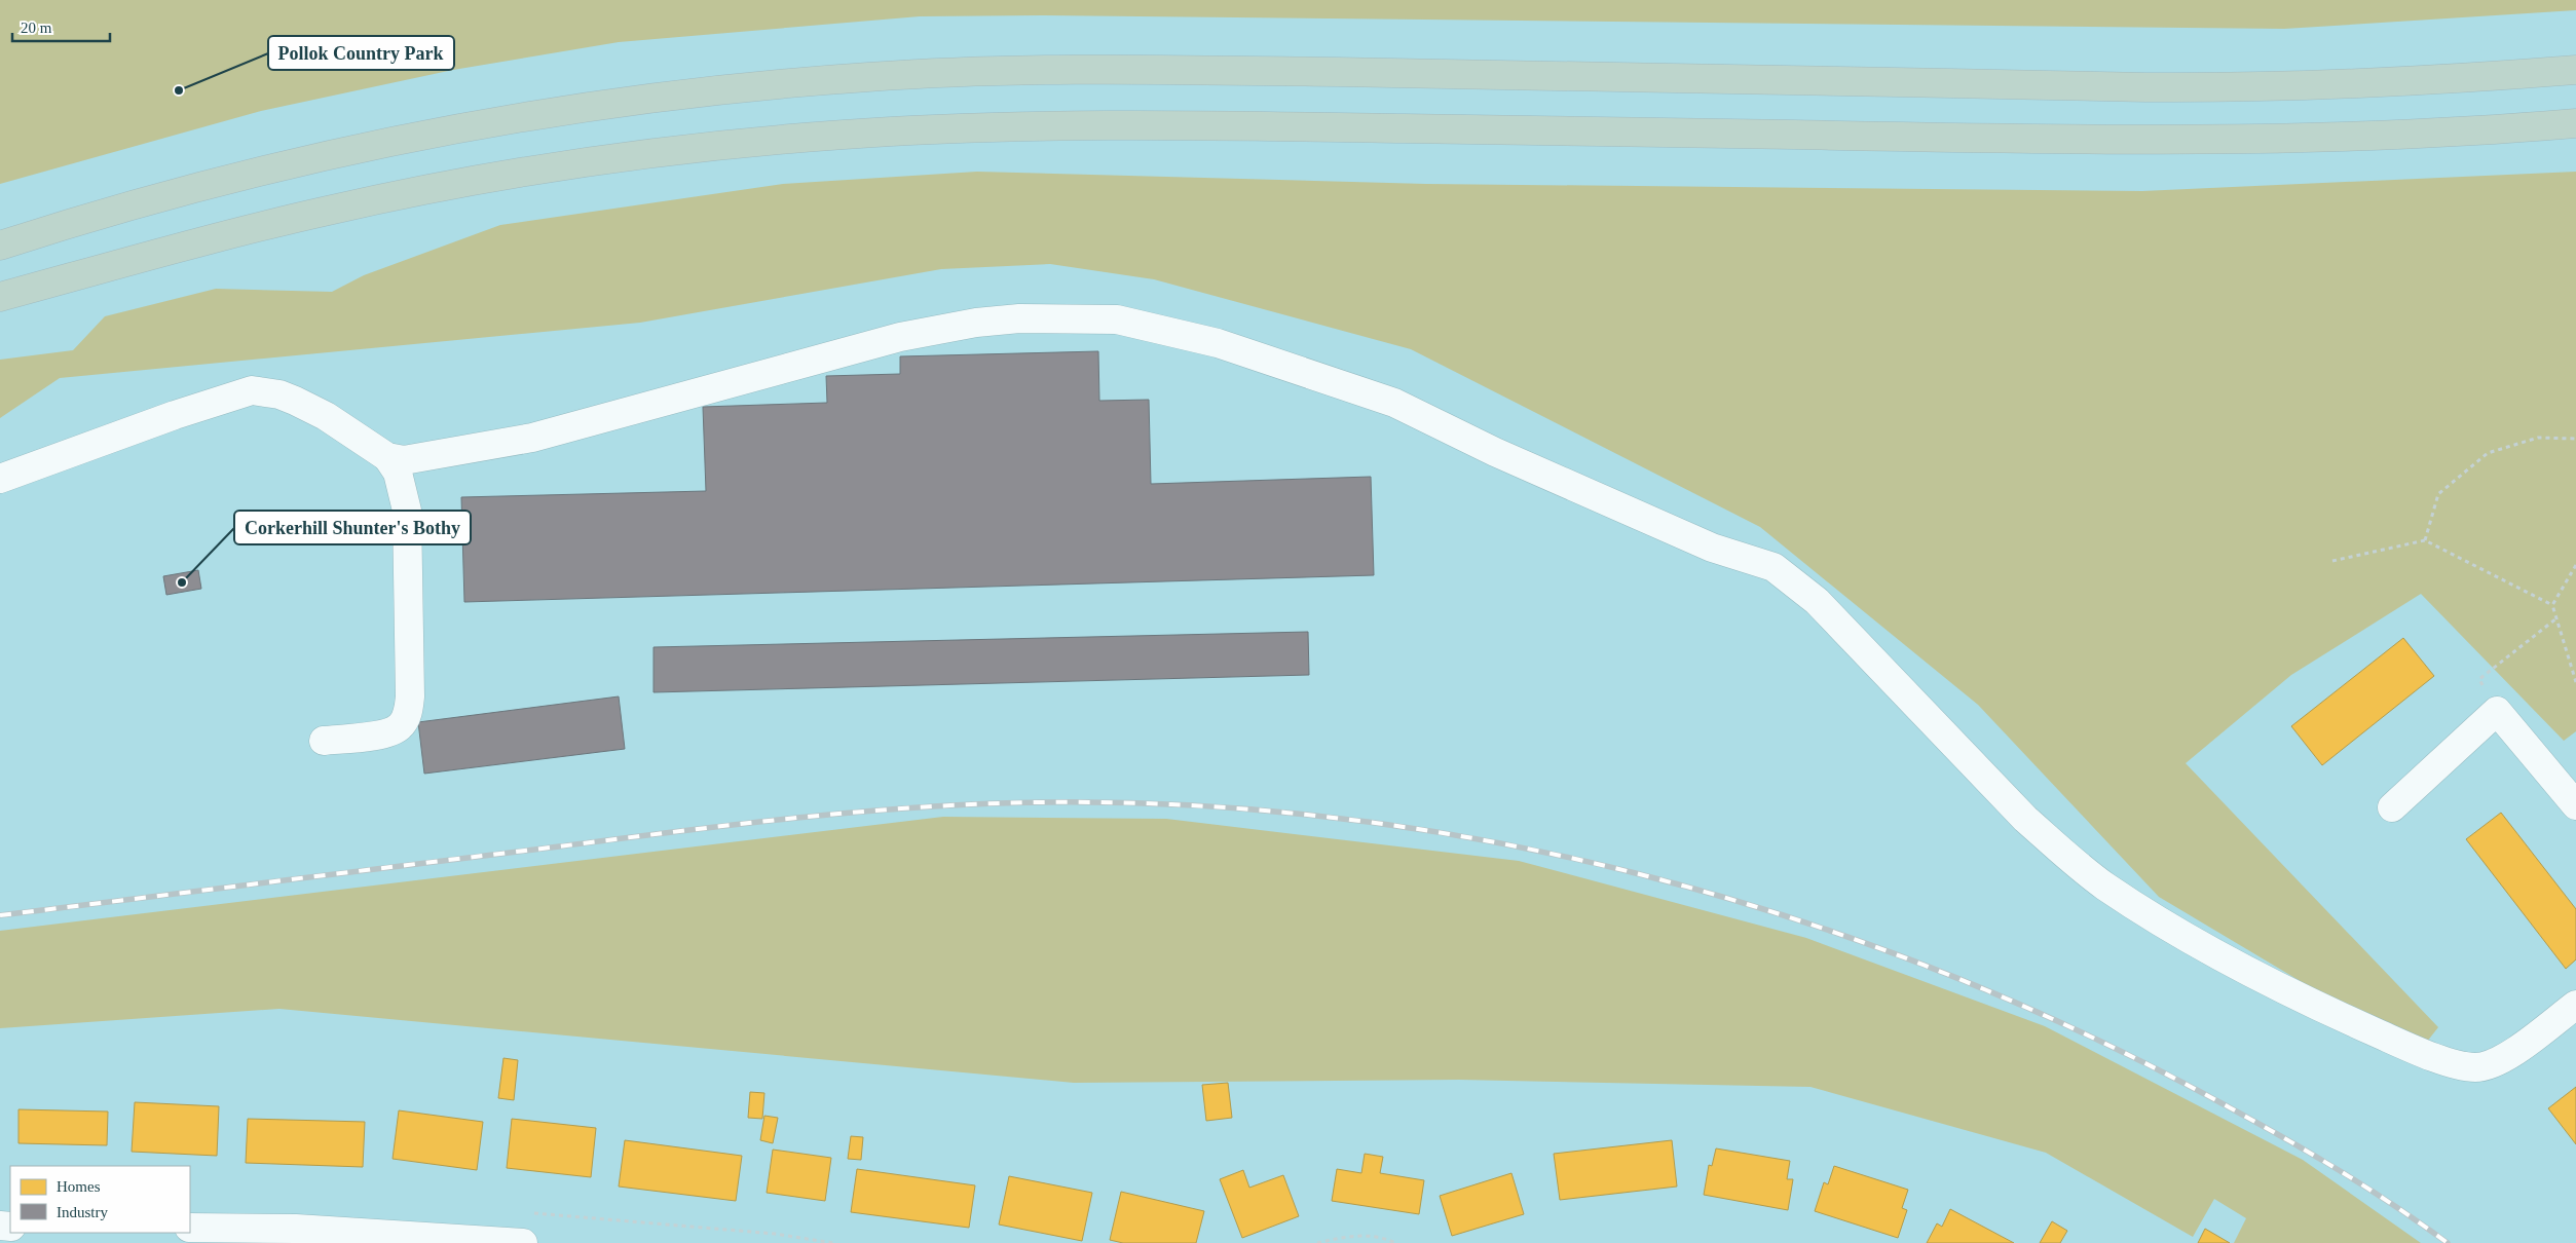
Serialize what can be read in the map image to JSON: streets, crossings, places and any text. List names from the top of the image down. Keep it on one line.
{"places":["Pollok Country Park","Corkerhill Shunter's Bothy"],"legend":["Homes","Industry"],"scale_bar":"20 m"}
